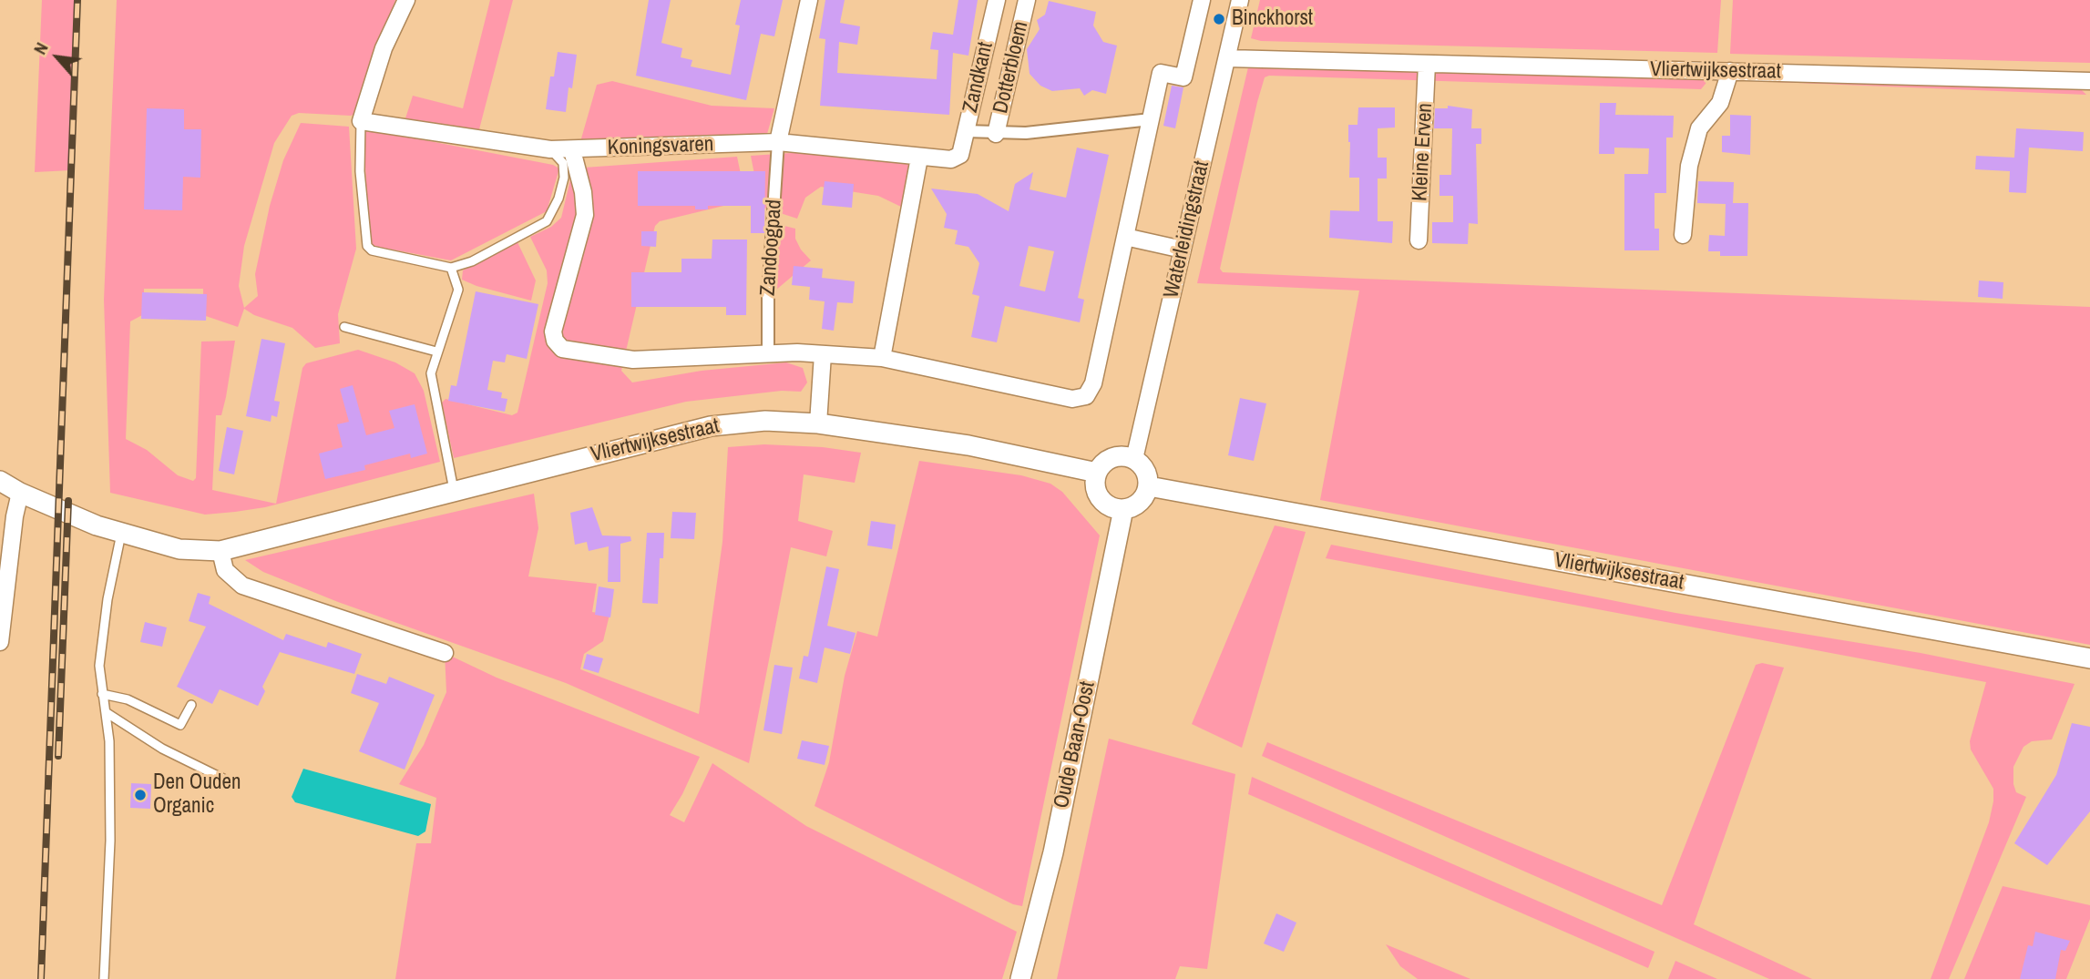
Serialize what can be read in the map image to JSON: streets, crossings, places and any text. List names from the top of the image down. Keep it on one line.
{"streets":{"street":["Dotterbloem","Vliertwijksestraat","Zandkant","Koningsvaren","Kleine Erven","Waterleidingstraat","Zandoogpad","Oude Baan-Oost"]},"crossings":[["Vliertwijksestraat","Kleine Erven"],["Vliertwijksestraat","Waterleidingstraat"],["Vliertwijksestraat","Oude Baan-Oost"],["Zandkant","Koningsvaren"],["Koningsvaren","Zandoogpad"],["Waterleidingstraat","Oude Baan-Oost"]],"places":["Binckhorst","Den Ouden Organic"],"north":"top left"}
